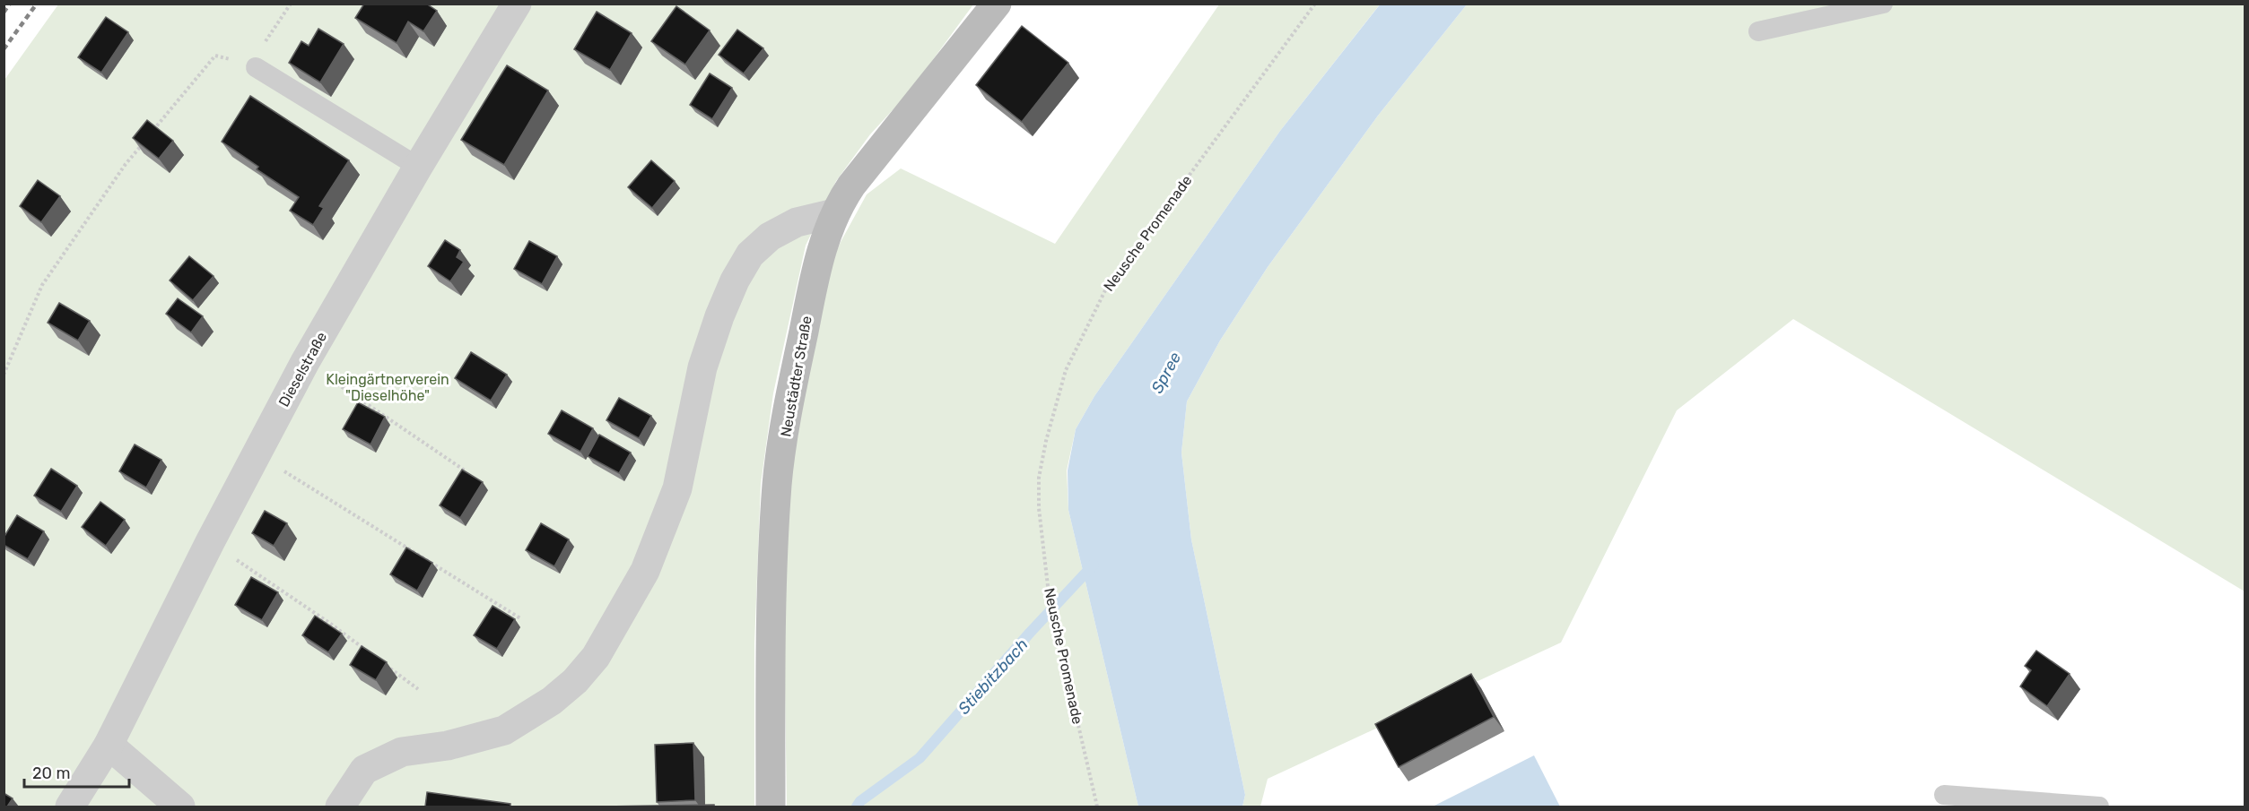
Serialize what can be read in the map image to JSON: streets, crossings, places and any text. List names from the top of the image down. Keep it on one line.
{"streets":{"street":["Dieselstraße","Neustädter Straße"],"path":["Neusche Promenade"]},"water":["Spree","Stiebitzbach"],"parks":["Kleingärtnerverein \"Dieselhöhe\""],"scale_bar":"20 m"}
